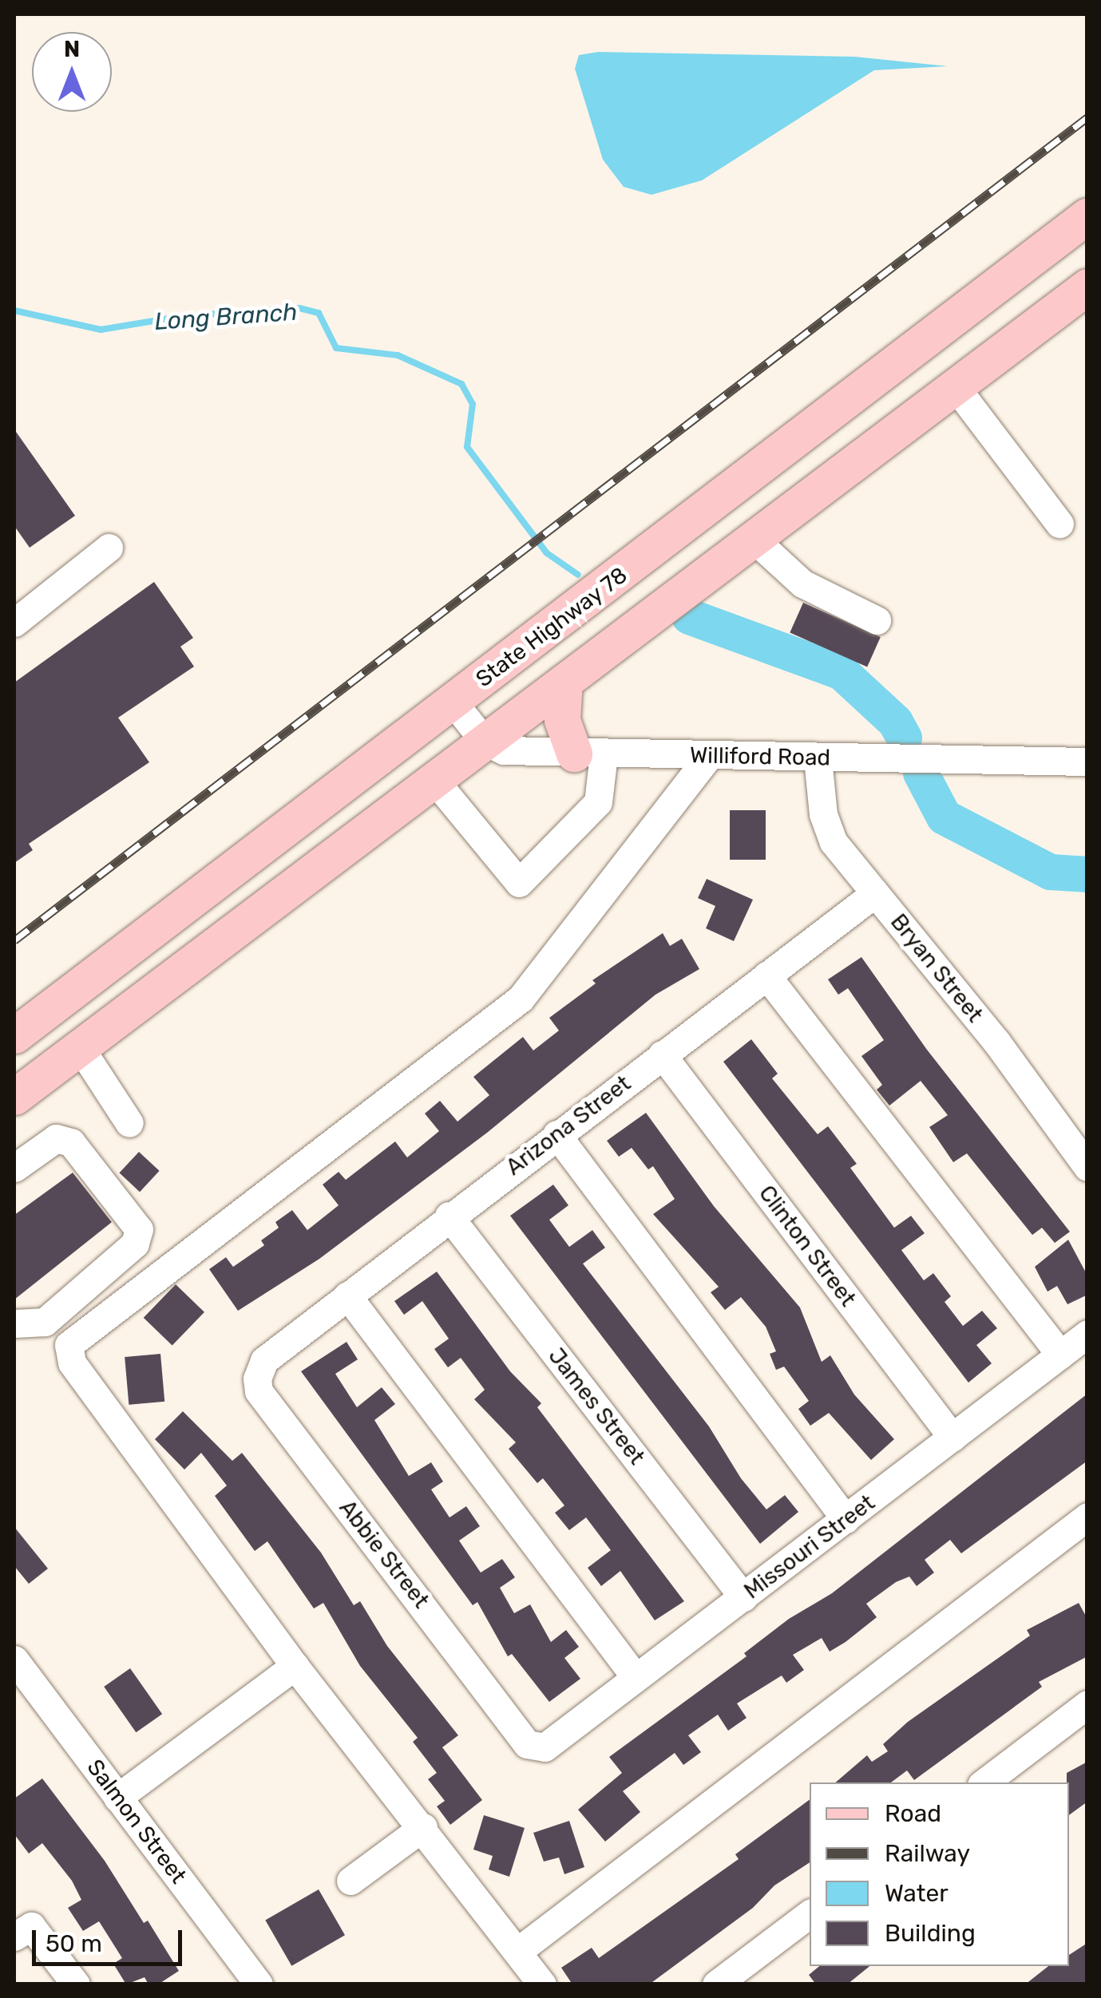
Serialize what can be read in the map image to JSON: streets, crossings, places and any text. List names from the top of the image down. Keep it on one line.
{"streets":{"main road":["State Highway 78"],"street":["Williford Road","Bryan Street","Arizona Street","Clinton Street","James Street","Missouri Street","Abbie Street","Salmon Street"]},"crossings":[["Williford Road","Bryan Street"],["Bryan Street","Arizona Street"],["Arizona Street","Clinton Street"],["Arizona Street","James Street"],["Arizona Street","Abbie Street"],["Clinton Street","Missouri Street"],["James Street","Missouri Street"],["Missouri Street","Abbie Street"]],"water":["Long Branch"],"legend":["Road","Railway","Water","Building"],"scale_bar":"50 m","north":"top"}
